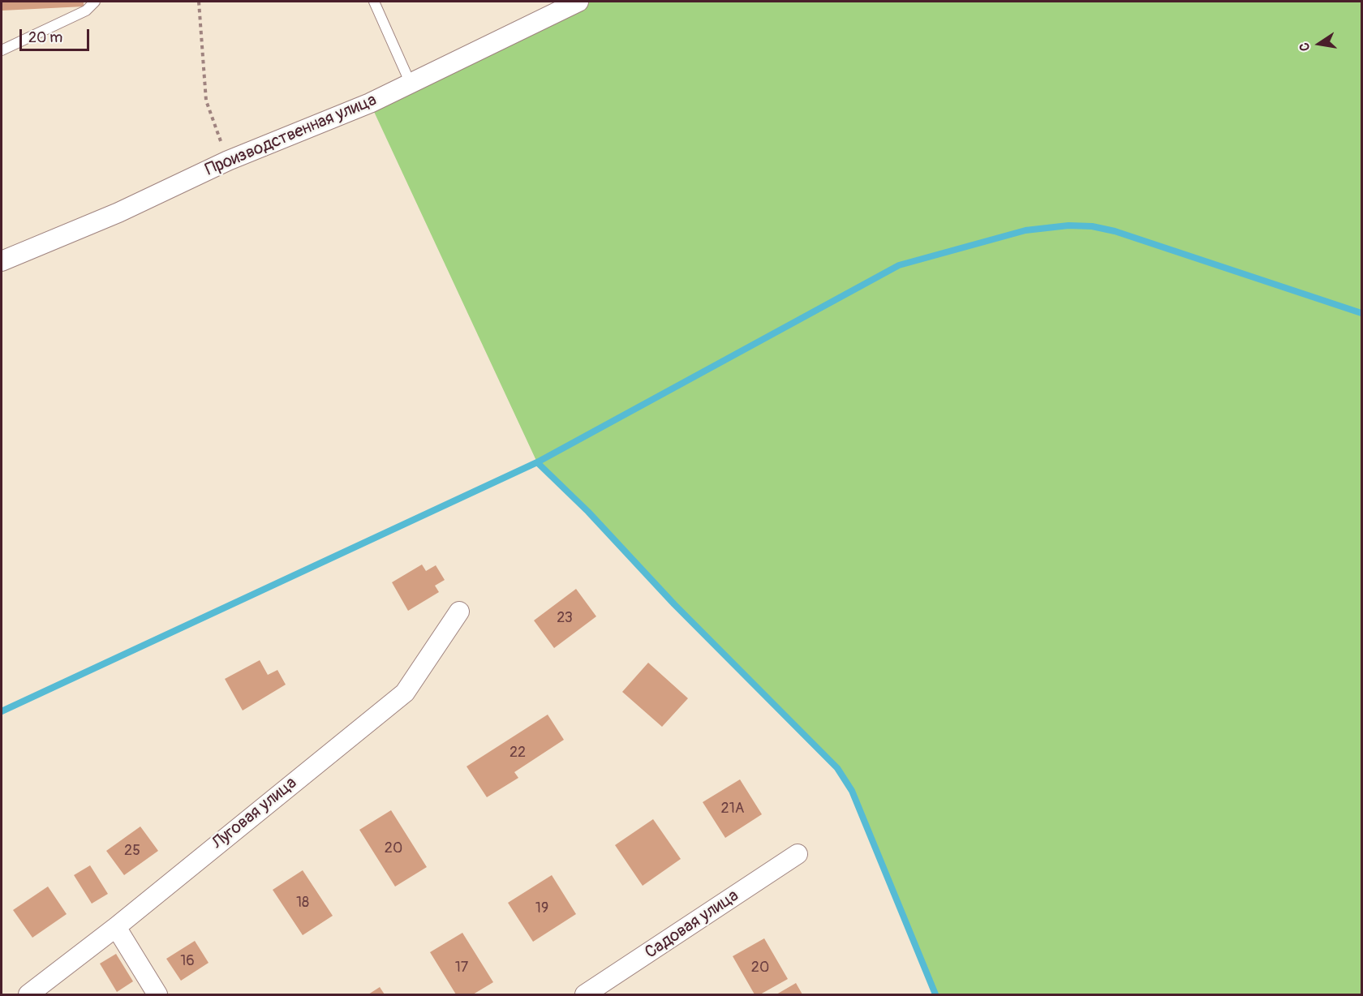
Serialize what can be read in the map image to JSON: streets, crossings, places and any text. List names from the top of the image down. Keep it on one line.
{"streets":{"street":["Производственная улица","Луговая улица","Садовая улица"]},"house_numbers":["23","22","21А","20","25","18","19","16","17","20"],"scale_bar":"20 m","north":"left"}
